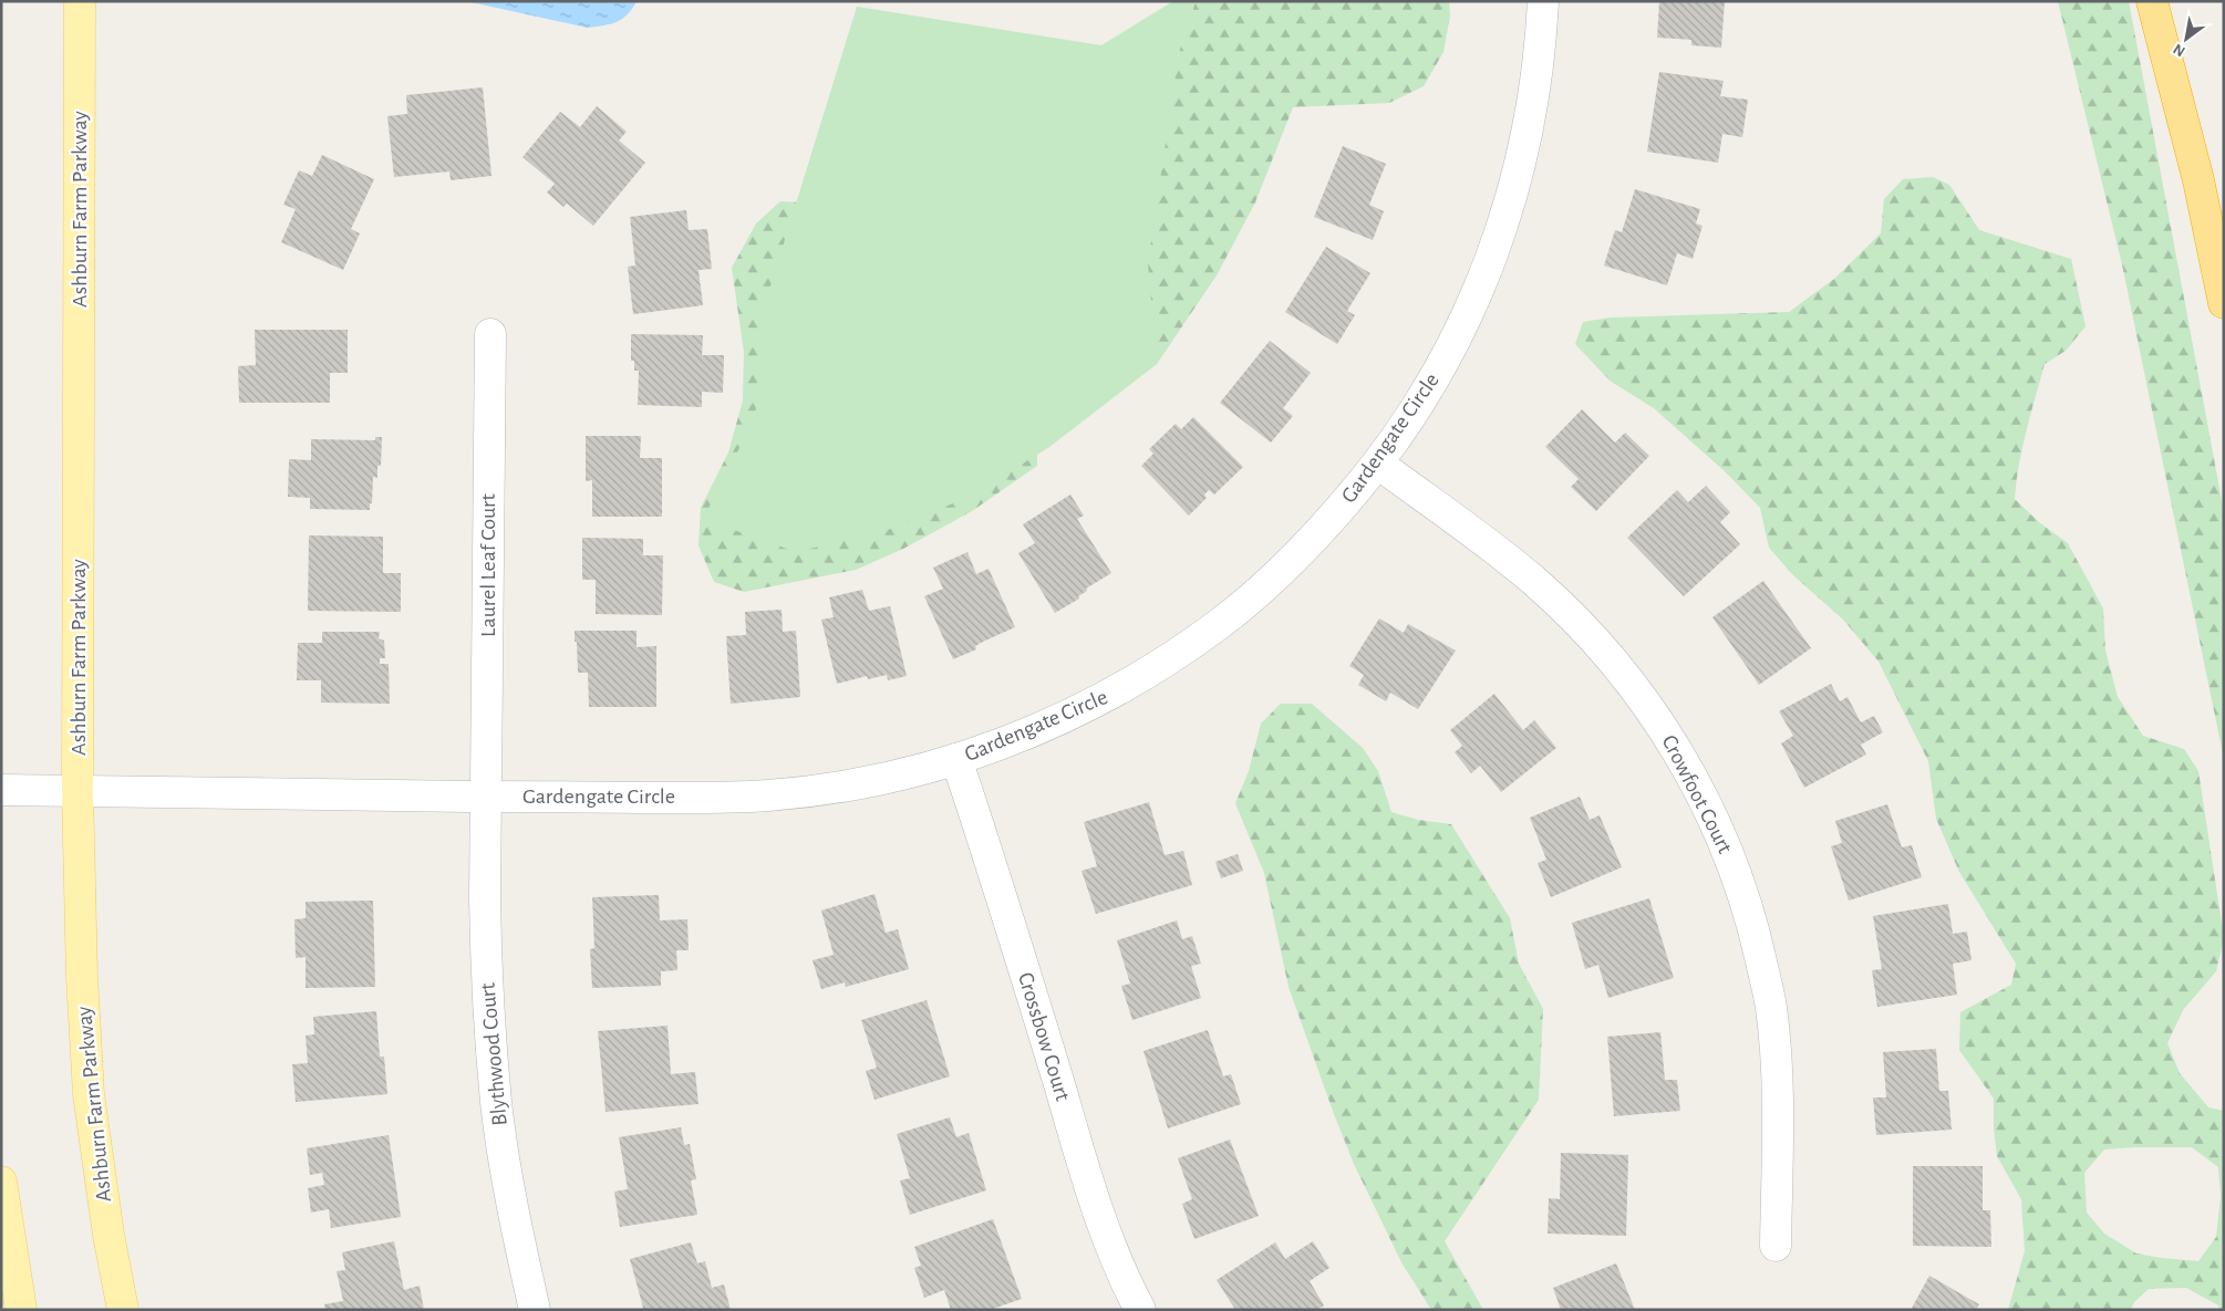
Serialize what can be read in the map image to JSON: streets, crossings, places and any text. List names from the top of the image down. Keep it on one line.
{"streets":{"main road":["Ashburn Farm Parkway"],"street":["Gardengate Circle","Laurel Leaf Court","Crowfoot Court","Crossbow Court","Blythwood Court"]},"crossings":[["Ashburn Farm Parkway","Gardengate Circle"],["Gardengate Circle","Laurel Leaf Court"],["Gardengate Circle","Crowfoot Court"],["Gardengate Circle","Crossbow Court"],["Gardengate Circle","Blythwood Court"],["Laurel Leaf Court","Blythwood Court"]],"north":"bottom left"}
